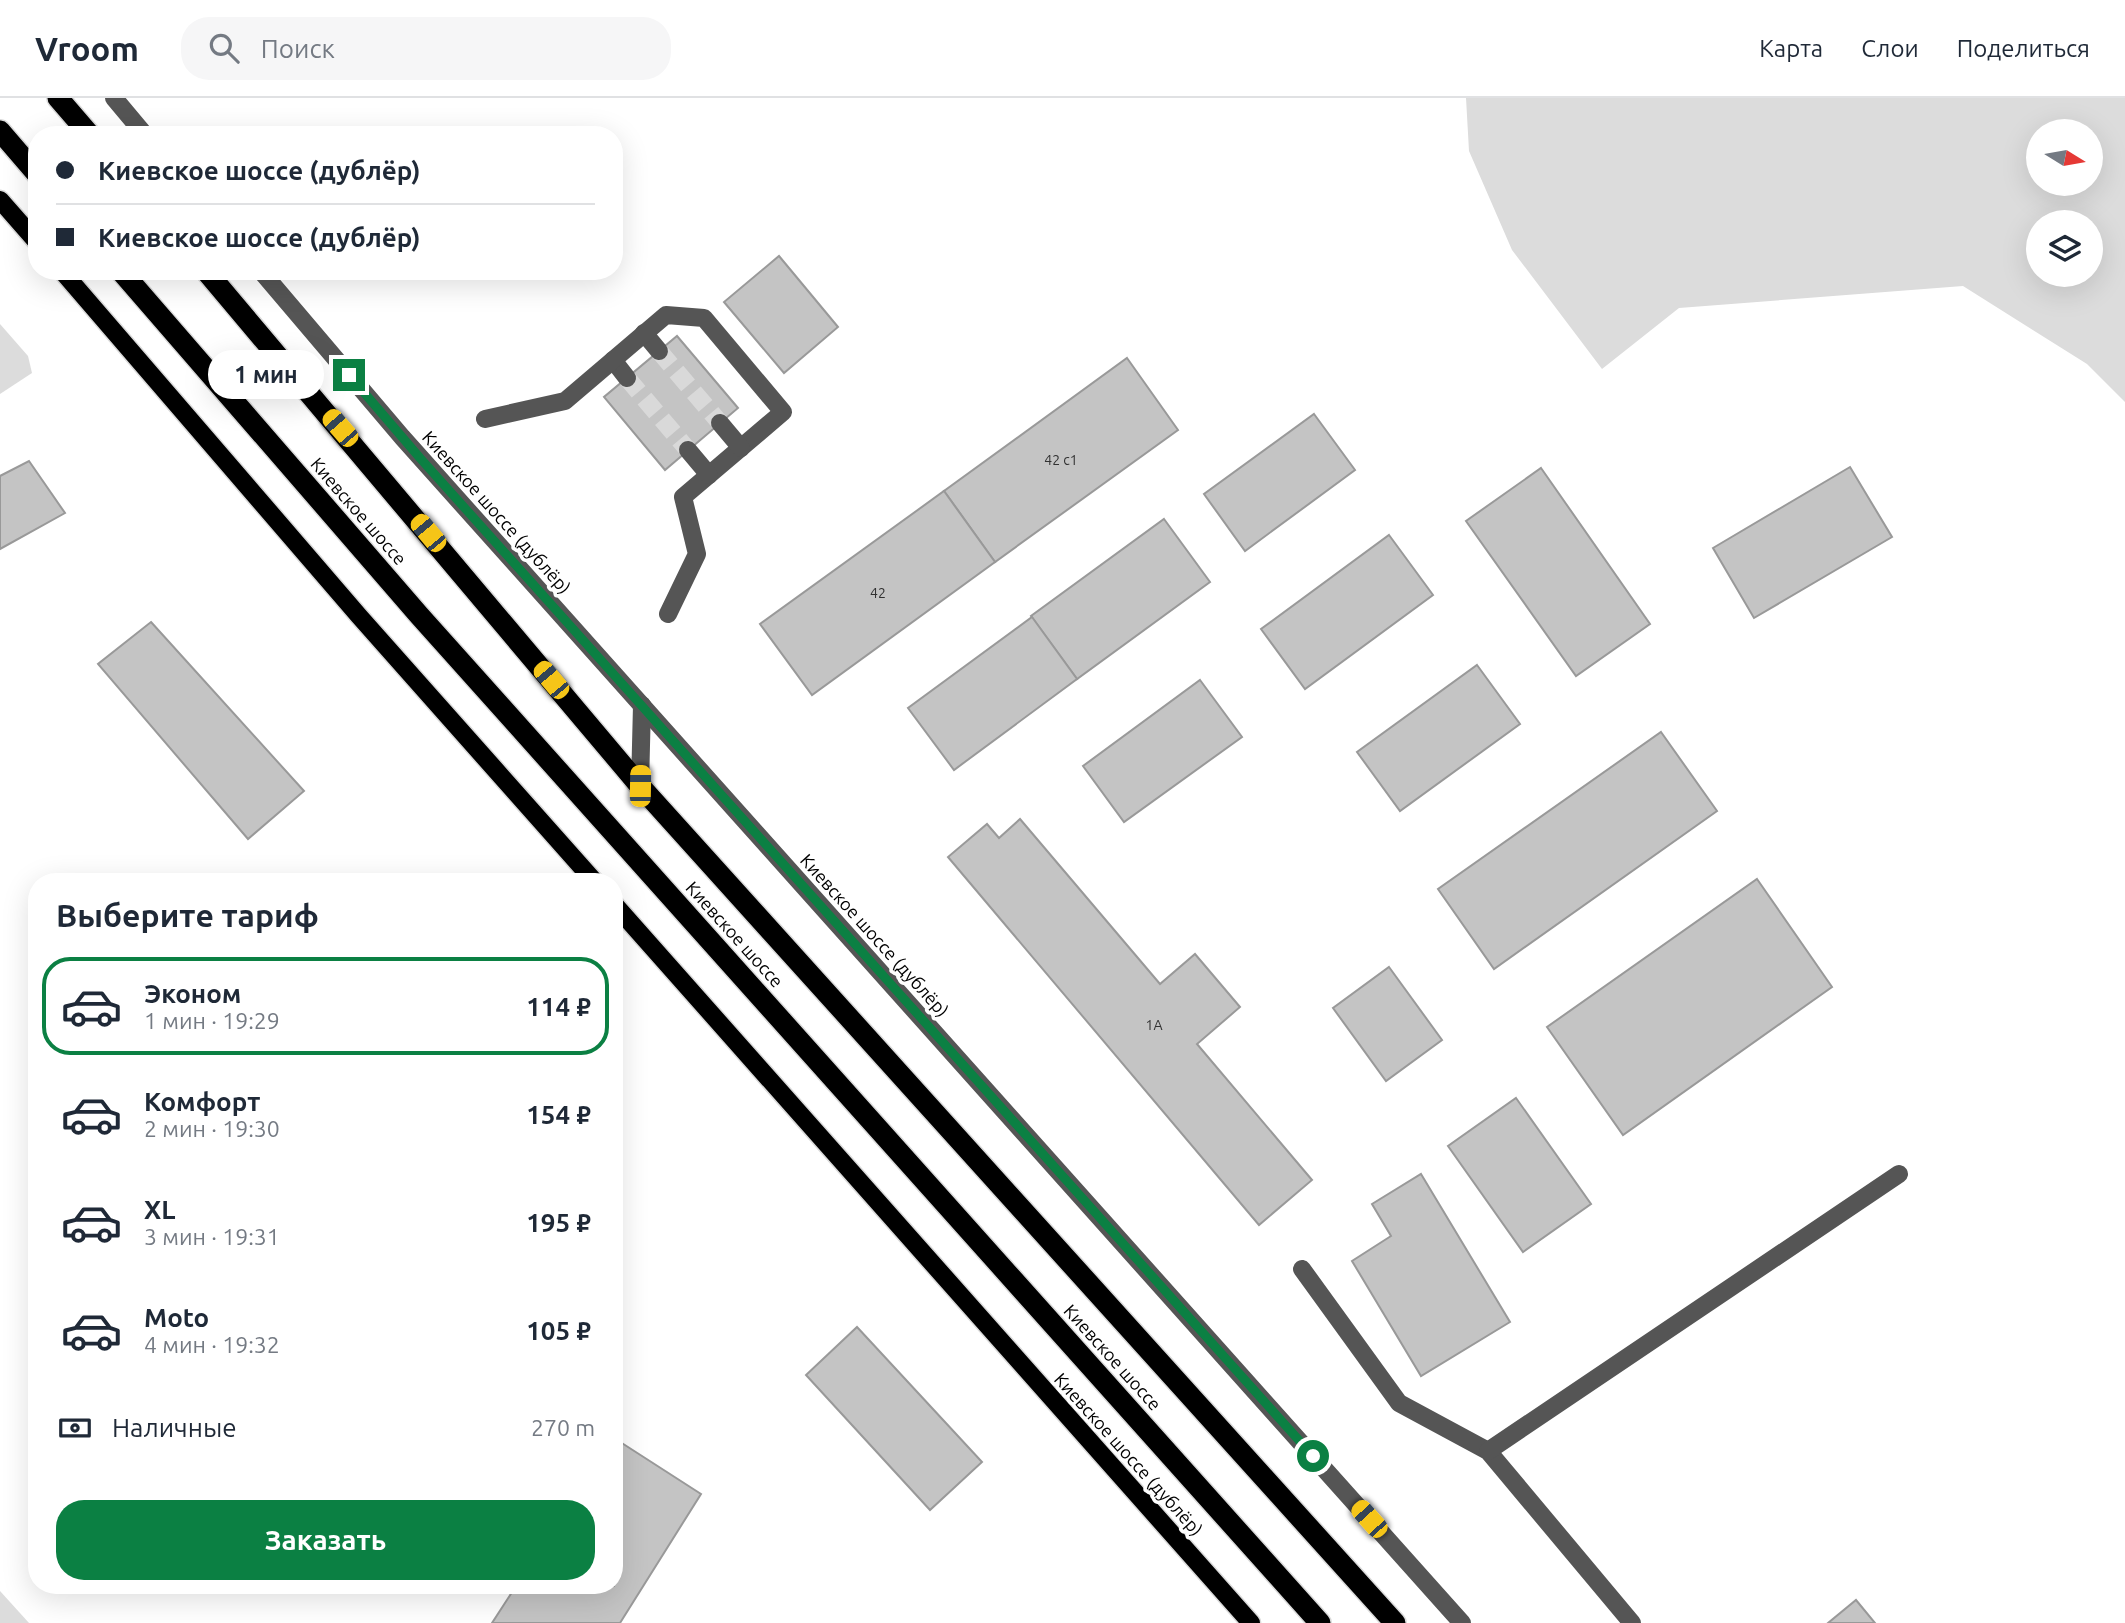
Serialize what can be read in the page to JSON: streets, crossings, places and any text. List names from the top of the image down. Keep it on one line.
{"streets":{"highway":["Киевское шоссе"],"main road":["Киевское шоссе (дублёр)"]},"house_numbers":["42 с1","42","1А"],"north":"right","page":{"header":"Vroom","search":"Поиск","nav":["Карта","Слои","Поделиться"],"banner":["Киевское шоссе (дублёр)","Киевское шоссе (дублёр)"],"bubble":"1 мин","heading":"Выберите тариф","list":[{"name":"Эконом","note":"1 мин · 19:29","value":"114 ₽"},{"name":"Комфорт","note":"2 мин · 19:30","value":"154 ₽"},{"name":"XL","note":"3 мин · 19:31","value":"195 ₽"},{"name":"Moto","note":"4 мин · 19:32","value":"105 ₽"}],"pay":["Наличные","270 m"],"buttons":"Заказать"}}
